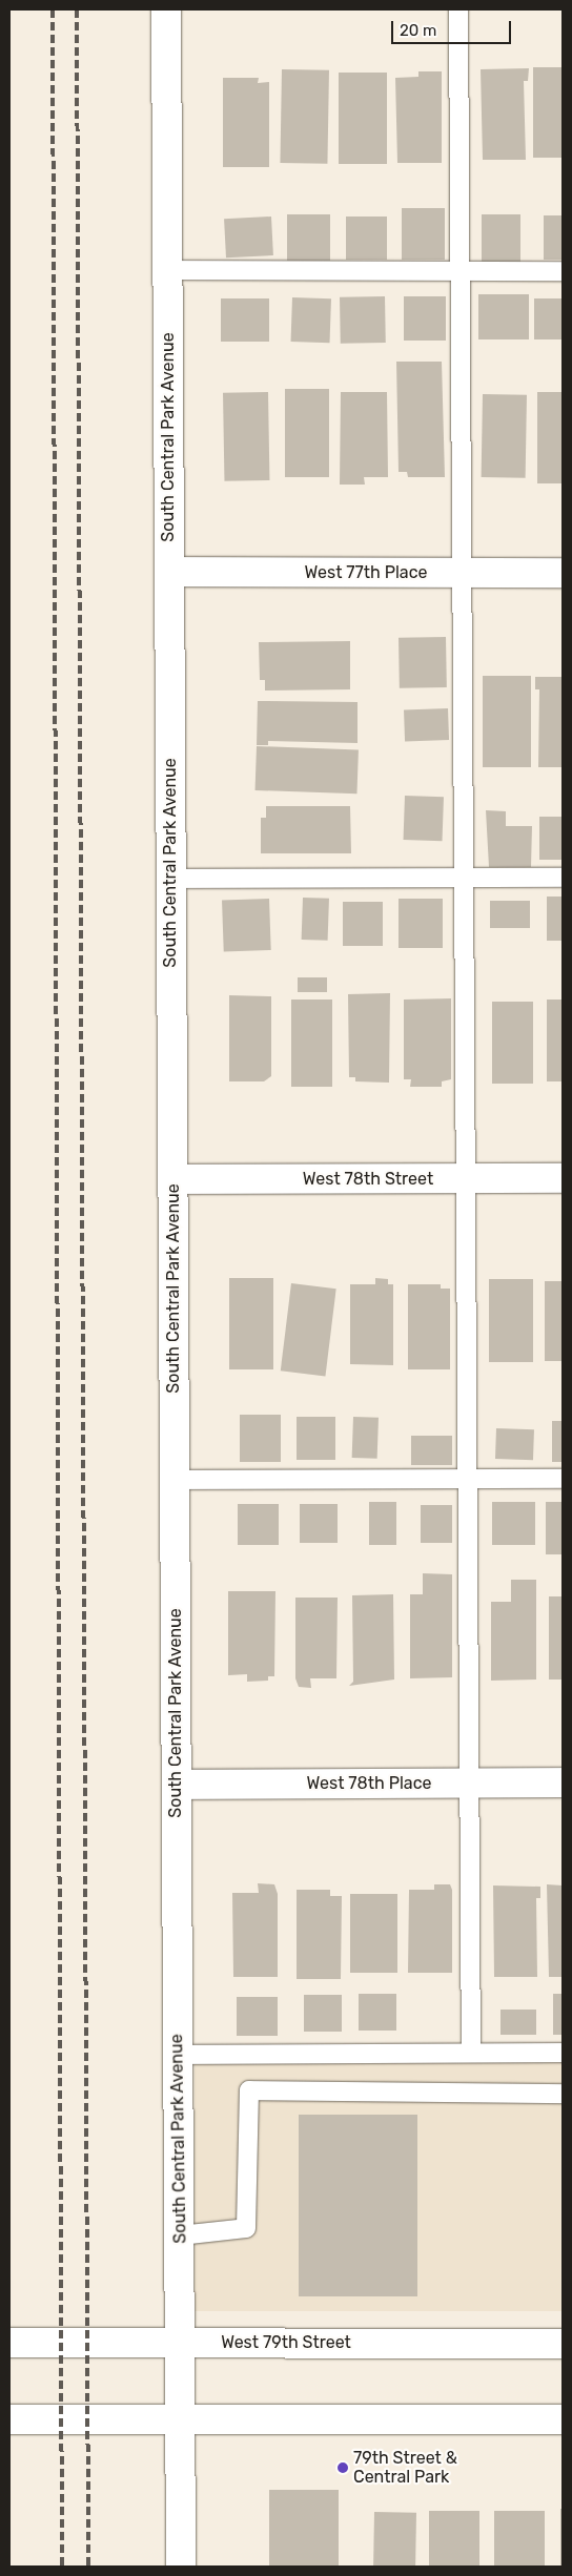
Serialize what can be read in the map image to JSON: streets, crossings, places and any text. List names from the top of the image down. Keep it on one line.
{"streets":{"street":["South Central Park Avenue","West 77th Place","West 78th Street","West 78th Place","West 79th Street"]},"crossings":[["South Central Park Avenue","West 77th Place"],["South Central Park Avenue","West 78th Street"],["South Central Park Avenue","West 78th Place"],["South Central Park Avenue","West 79th Street"]],"places":["79th Street & Central Park"],"scale_bar":"20 m"}
